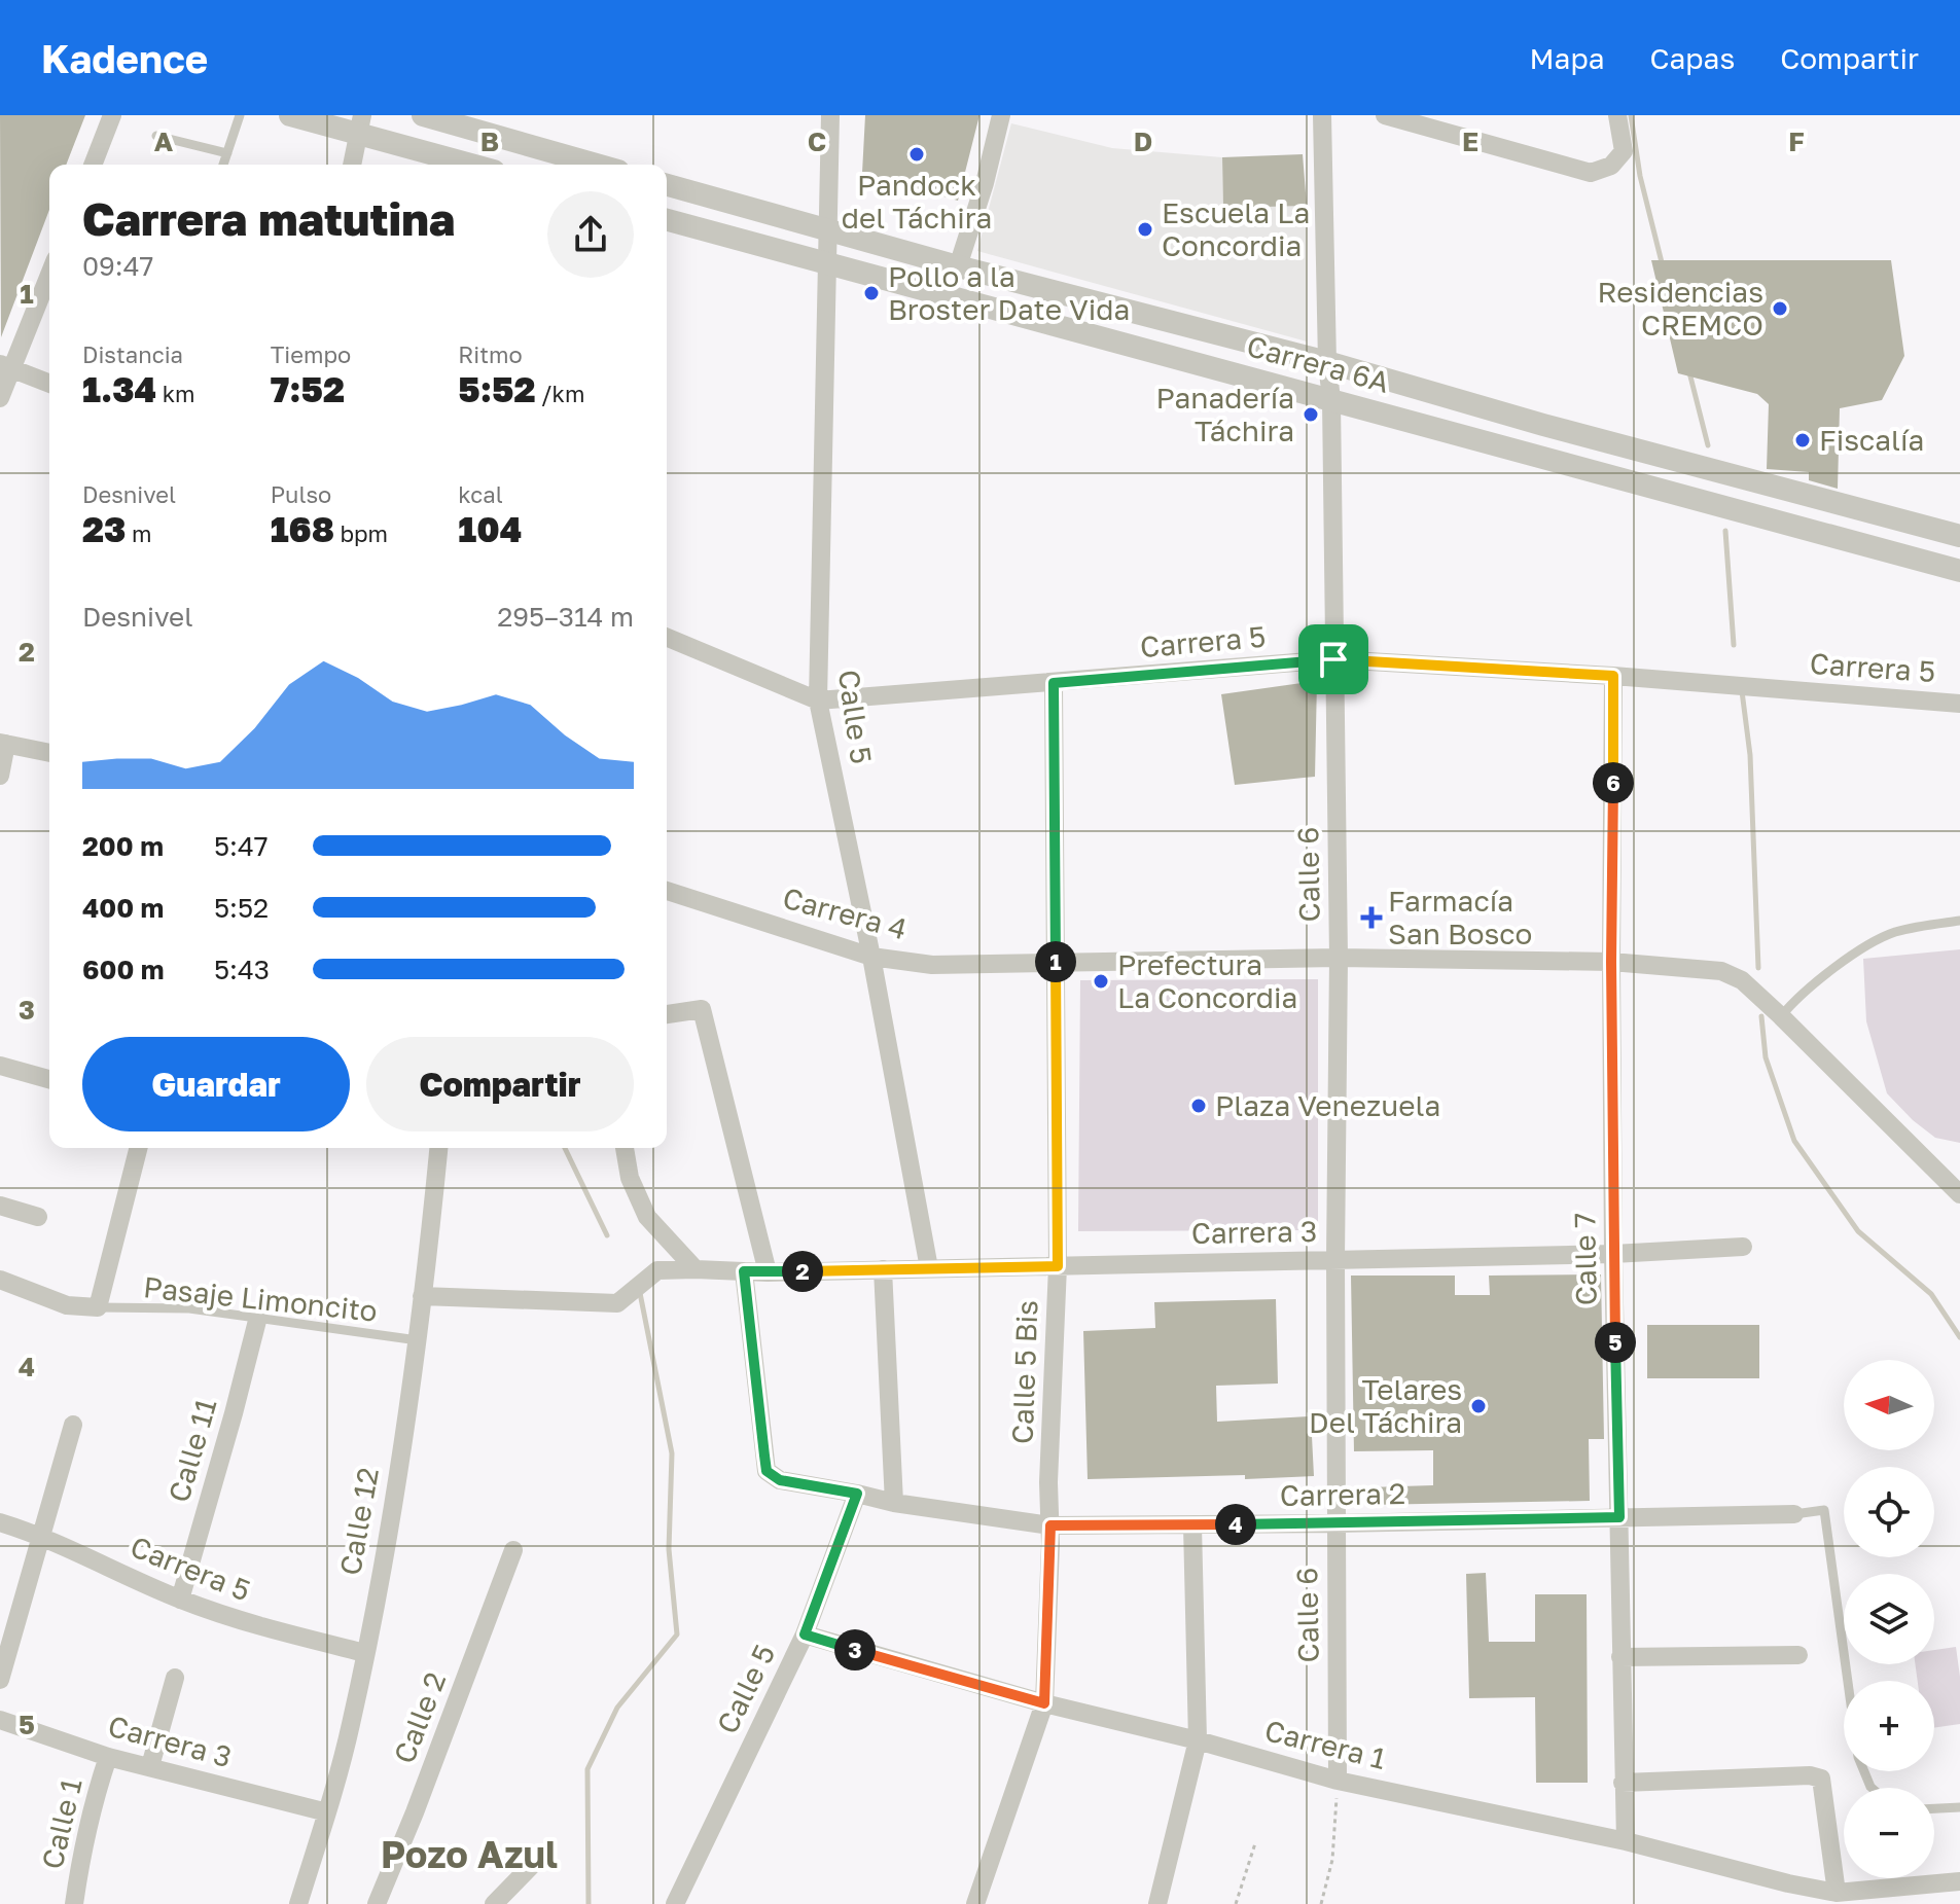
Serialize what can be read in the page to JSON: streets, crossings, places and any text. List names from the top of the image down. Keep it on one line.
{"streets":{"street":["Carrera 6A","Carrera 5","Calle 5","Calle 6","Carrera 4","Carrera 3","Calle 7","Calle 5 Bis","Calle 11","Carrera 2","Calle 12","Calle 2","Carrera 1","Calle 1"],"lane":["Pasaje Limoncito"]},"crossings":[["Carrera 6A","Calle 5"],["Carrera 6A","Calle 6"],["Carrera 5","Calle 5"],["Carrera 5","Calle 6"],["Carrera 5","Calle 7"],["Carrera 5","Calle 5 Bis"],["Carrera 5","Calle 11"],["Carrera 5","Calle 12"],["Calle 5","Carrera 4"],["Calle 5","Carrera 3"],["Calle 5","Carrera 2"],["Calle 5","Carrera 1"],["Calle 6","Carrera 4"],["Calle 6","Carrera 3"],["Calle 6","Carrera 2"],["Calle 6","Carrera 1"],["Carrera 4","Calle 7"],["Carrera 4","Calle 5 Bis"],["Carrera 3","Calle 7"],["Carrera 3","Calle 5 Bis"],["Carrera 3","Carrera 2"],["Carrera 3","Calle 12"],["Carrera 3","Calle 1"],["Calle 7","Carrera 2"],["Calle 7","Carrera 1"],["Pasaje Limoncito","Calle 11"],["Pasaje Limoncito","Calle 12"],["Calle 5 Bis","Carrera 2"],["Calle 5 Bis","Carrera 1"]],"districts":["Pozo Azul"],"places":{"other":["Pandock del Táchira","Escuela La Concordia","Pollo a la Broster Date Vida","Residencias CREMCO","Panadería Táchira","Fiscalía","Prefectura La Concordia","Plaza Venezuela","Telares Del Táchira"],"health":["Farmacía San Bosco"]},"north":"left","page":{"header":"Kadence","nav":["Mapa","Capas","Compartir"],"heading":["Carrera matutina","09:47"],"stats":[["Distancia","1.34 km"],["Tiempo","7:52"],["Ritmo","5:52 /km"],["Desnivel","23 m"],["Pulso","168 bpm"],["kcal","104"]],"chart":["Desnivel","295–314 m"],"pins":["6","1","2","5","4","3"],"list":[{"name":"200 m","note":"5:47"},{"name":"400 m","note":"5:52"},{"name":"600 m","note":"5:43"}],"buttons":["Guardar","Compartir"],"map_buttons":["+","−"]},"grid":{"columns":["A","B","C","D","E","F"],"rows":["1","2","3","4","5"]}}
